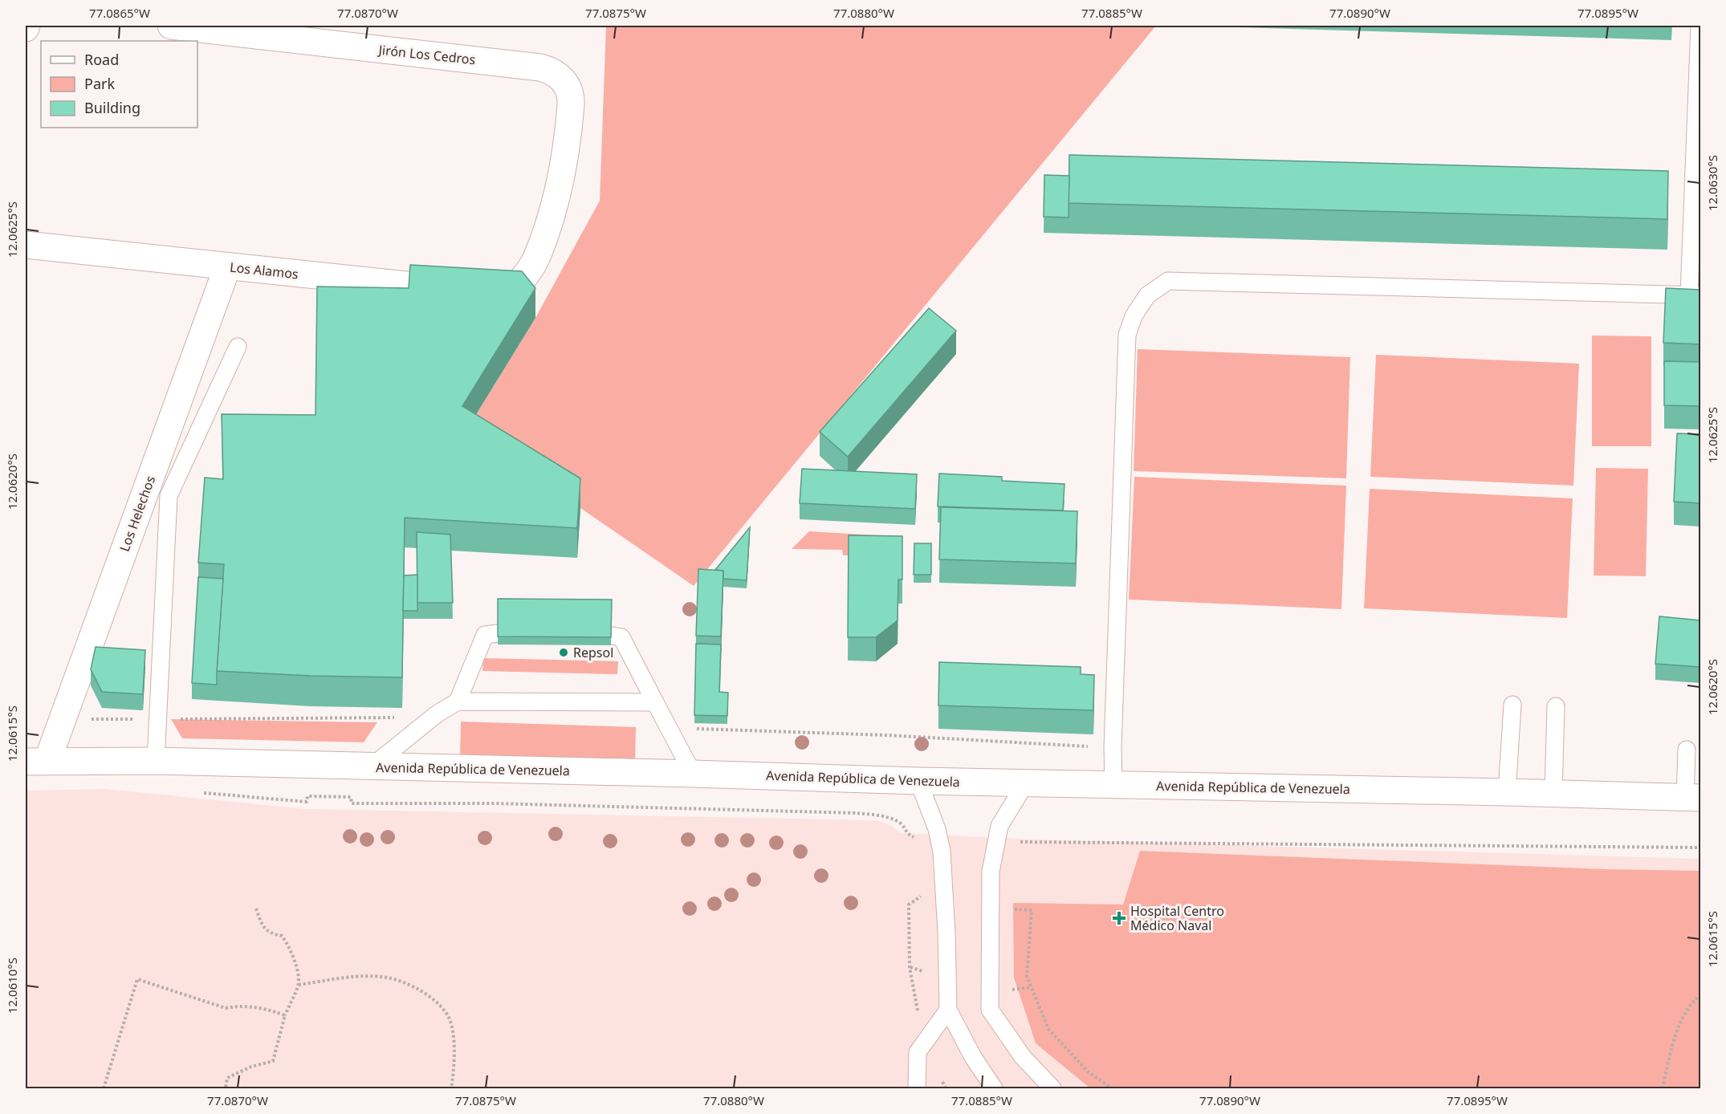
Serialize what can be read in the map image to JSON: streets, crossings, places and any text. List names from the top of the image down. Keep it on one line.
{"streets":{"main road":["Jirón Los Cedros","Los Alamos","Los Helechos","Avenida República de Venezuela"]},"crossings":[["Jirón Los Cedros","Los Alamos"],["Los Alamos","Los Helechos"],["Los Helechos","Avenida República de Venezuela"]],"places":{"other":["Repsol"],"health":["Hospital Centro Médico Naval"]},"legend":["Road","Park","Building"],"coordinates":["77.0865°W","77.0870°W","77.0875°W","77.0880°W","77.0885°W","77.0890°W","77.0895°W","12.0630°S","12.0625°S","12.0620°S","12.0615°S","12.0610°S"]}
